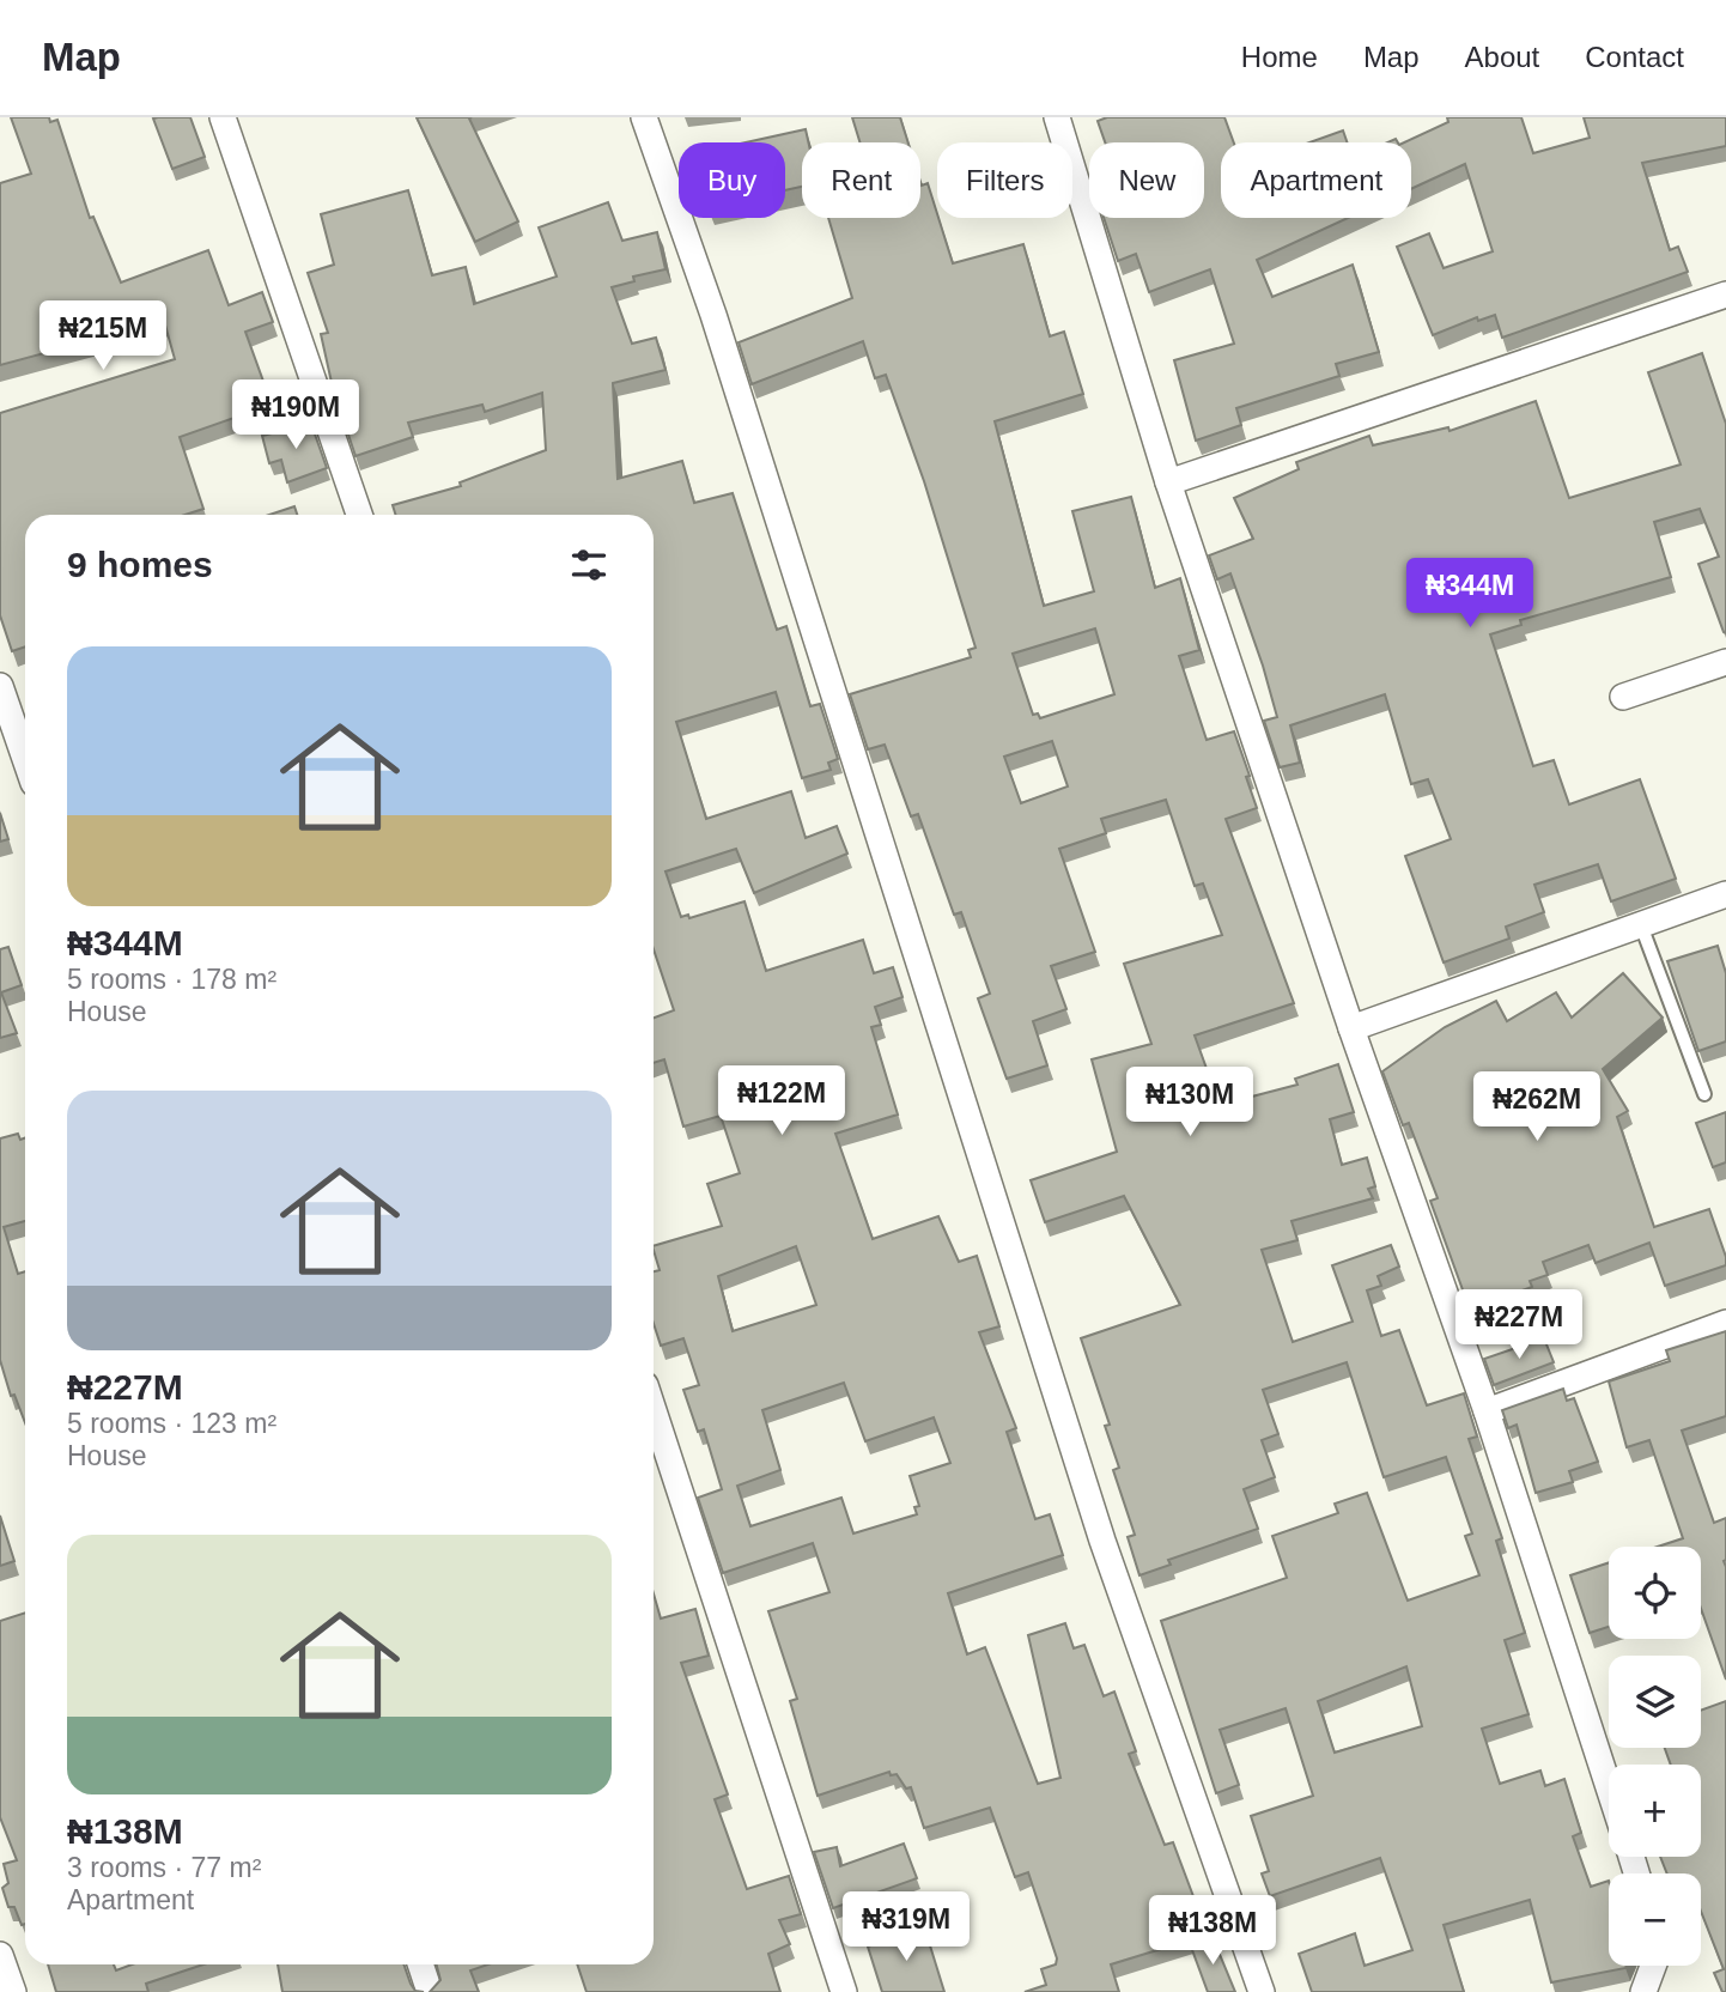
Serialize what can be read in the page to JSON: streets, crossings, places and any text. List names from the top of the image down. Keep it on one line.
{"page":{"header":"Map","nav":["Home","Map","About","Contact"],"chip":["Buy","Rent","Filters","New","Apartment"],"price":["₦215M","₦190M","₦344M","₦122M","₦130M","₦262M","₦227M","₦319M","₦138M"],"heading":"9 homes","list":[{"name":"₦344M","note":"5 rooms · 178 m² · House"},{"name":"₦227M","note":"5 rooms · 123 m² · House"},{"name":"₦138M","note":"3 rooms · 77 m² · Apartment"}],"map_buttons":["+","−"]}}
